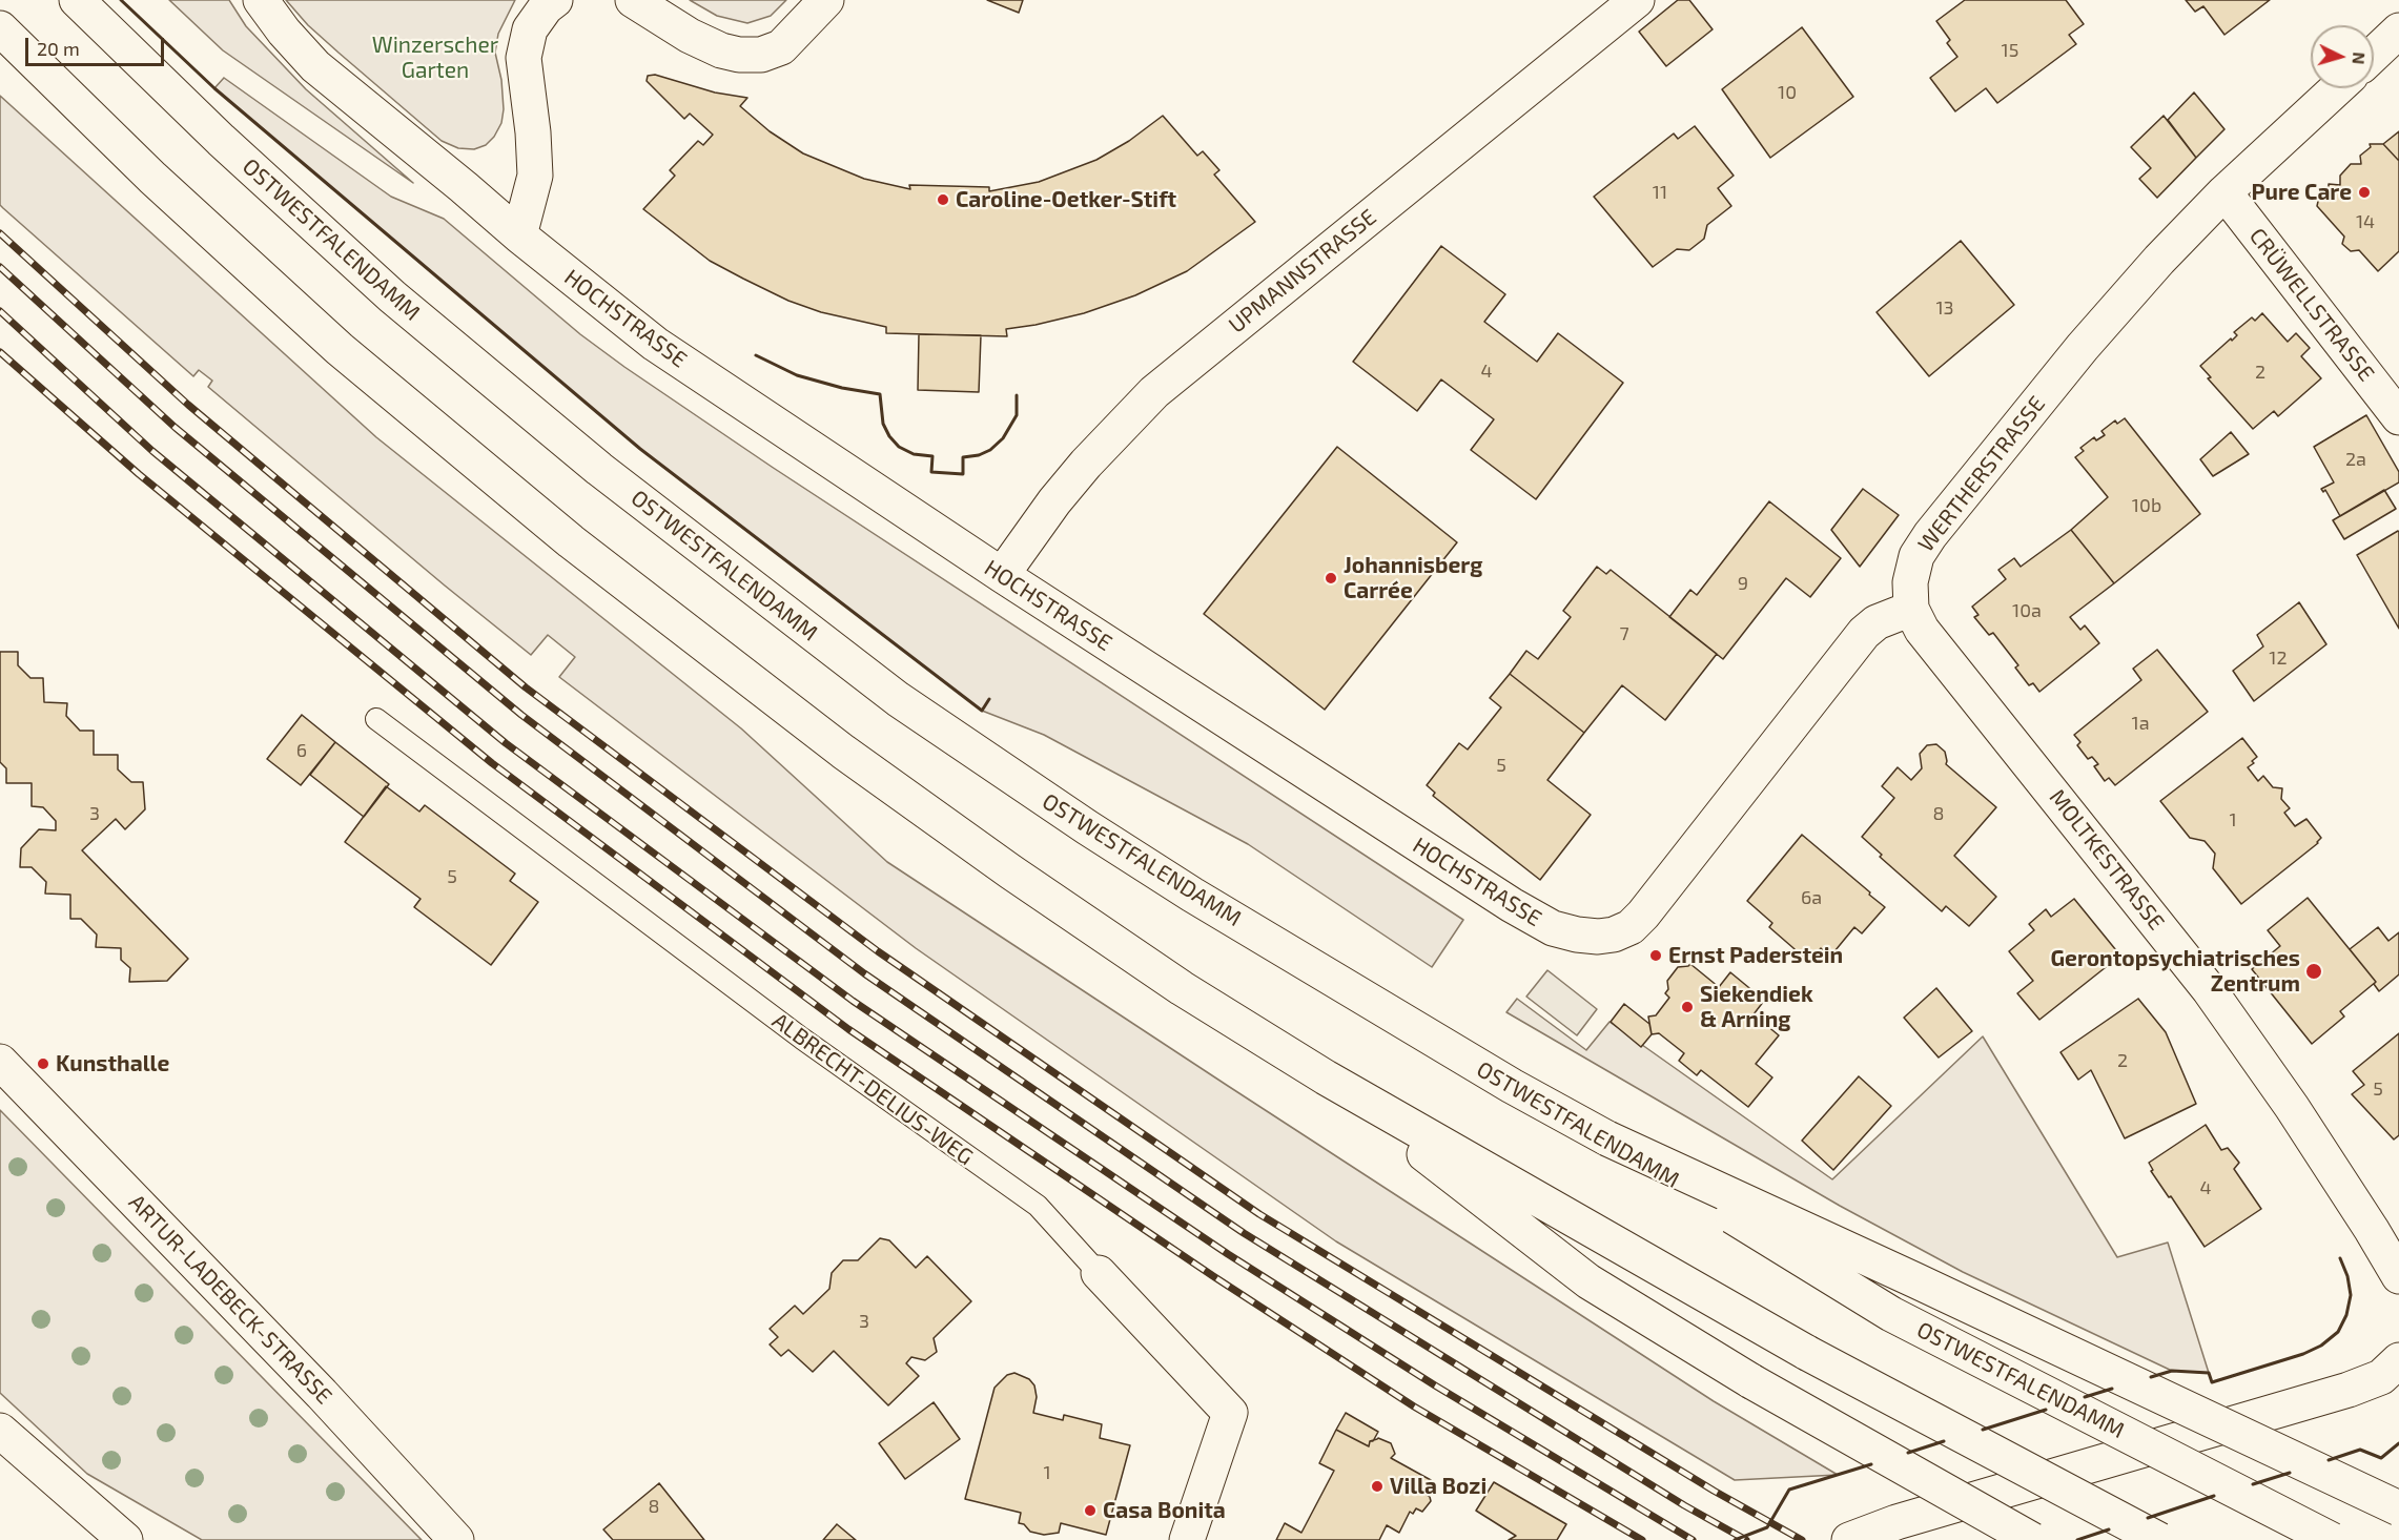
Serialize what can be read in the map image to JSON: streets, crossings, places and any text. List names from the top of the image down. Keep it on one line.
{"streets":{"main road":["OSTWESTFALENDAMM","UPMANNSTRASSE","CRÜWELLSTRASSE","HOCHSTRASSE","WERTHERSTRASSE","MOLTKESTRASSE","ALBRECHT-DELIUS-WEG","ARTUR-LADEBECK-STRASSE"]},"crossings":[["UPMANNSTRASSE","HOCHSTRASSE"],["CRÜWELLSTRASSE","WERTHERSTRASSE"],["HOCHSTRASSE","WERTHERSTRASSE"],["HOCHSTRASSE","MOLTKESTRASSE"],["WERTHERSTRASSE","MOLTKESTRASSE"]],"parks":["Winzerscher Garten"],"places":["Pure Care","Caroline-Oetker-Stift","Johannisberg Carrée","Ernst Paderstein","Gerontopsychiatrisches Zentrum","Siekendiek & Arning","Kunsthalle","Villa Bozi","Casa Bonita"],"house_numbers":["15","10","11","14","13","4","2","2a","10b","9","10a","7","12","1a","6","5","3","8","1","5","6a","2","5","4","3","1","8"],"scale_bar":"20 m","north":"right"}
